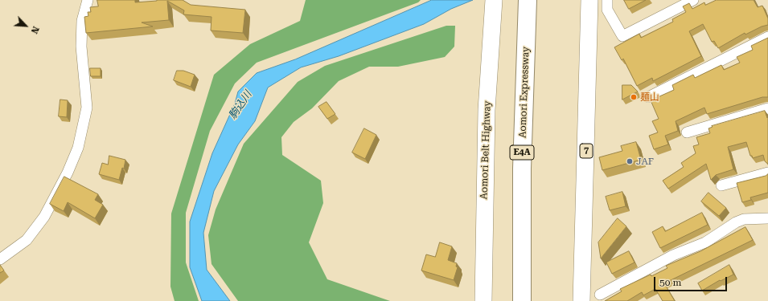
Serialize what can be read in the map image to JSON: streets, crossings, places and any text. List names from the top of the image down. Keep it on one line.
{"streets":{"highway":["Aomori Expressway","Aomori Belt Highway","7","E4A"]},"water":["駒込川"],"places":["麺山","JAF"],"scale_bar":"50 m","north":"bottom right"}
